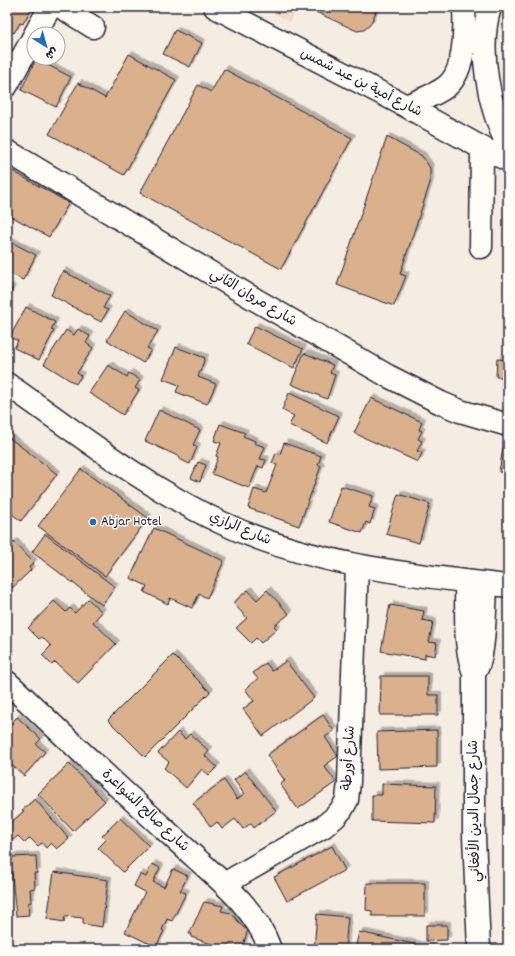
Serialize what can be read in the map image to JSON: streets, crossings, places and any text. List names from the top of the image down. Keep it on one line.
{"streets":{"street":["شارع أمية بن عبد شمس","شارع مروان الثاني","شارع الرازي","شارع أورطة","شارع صالح الشواعرة","شارع جمال الدين الأفغاني"]},"crossings":[["شارع الرازي","شارع أورطة"],["شارع الرازي","شارع جمال الدين الأفغاني"],["شارع أورطة","شارع صالح الشواعرة"]],"places":["Abjar Hotel"],"north":"bottom right"}
